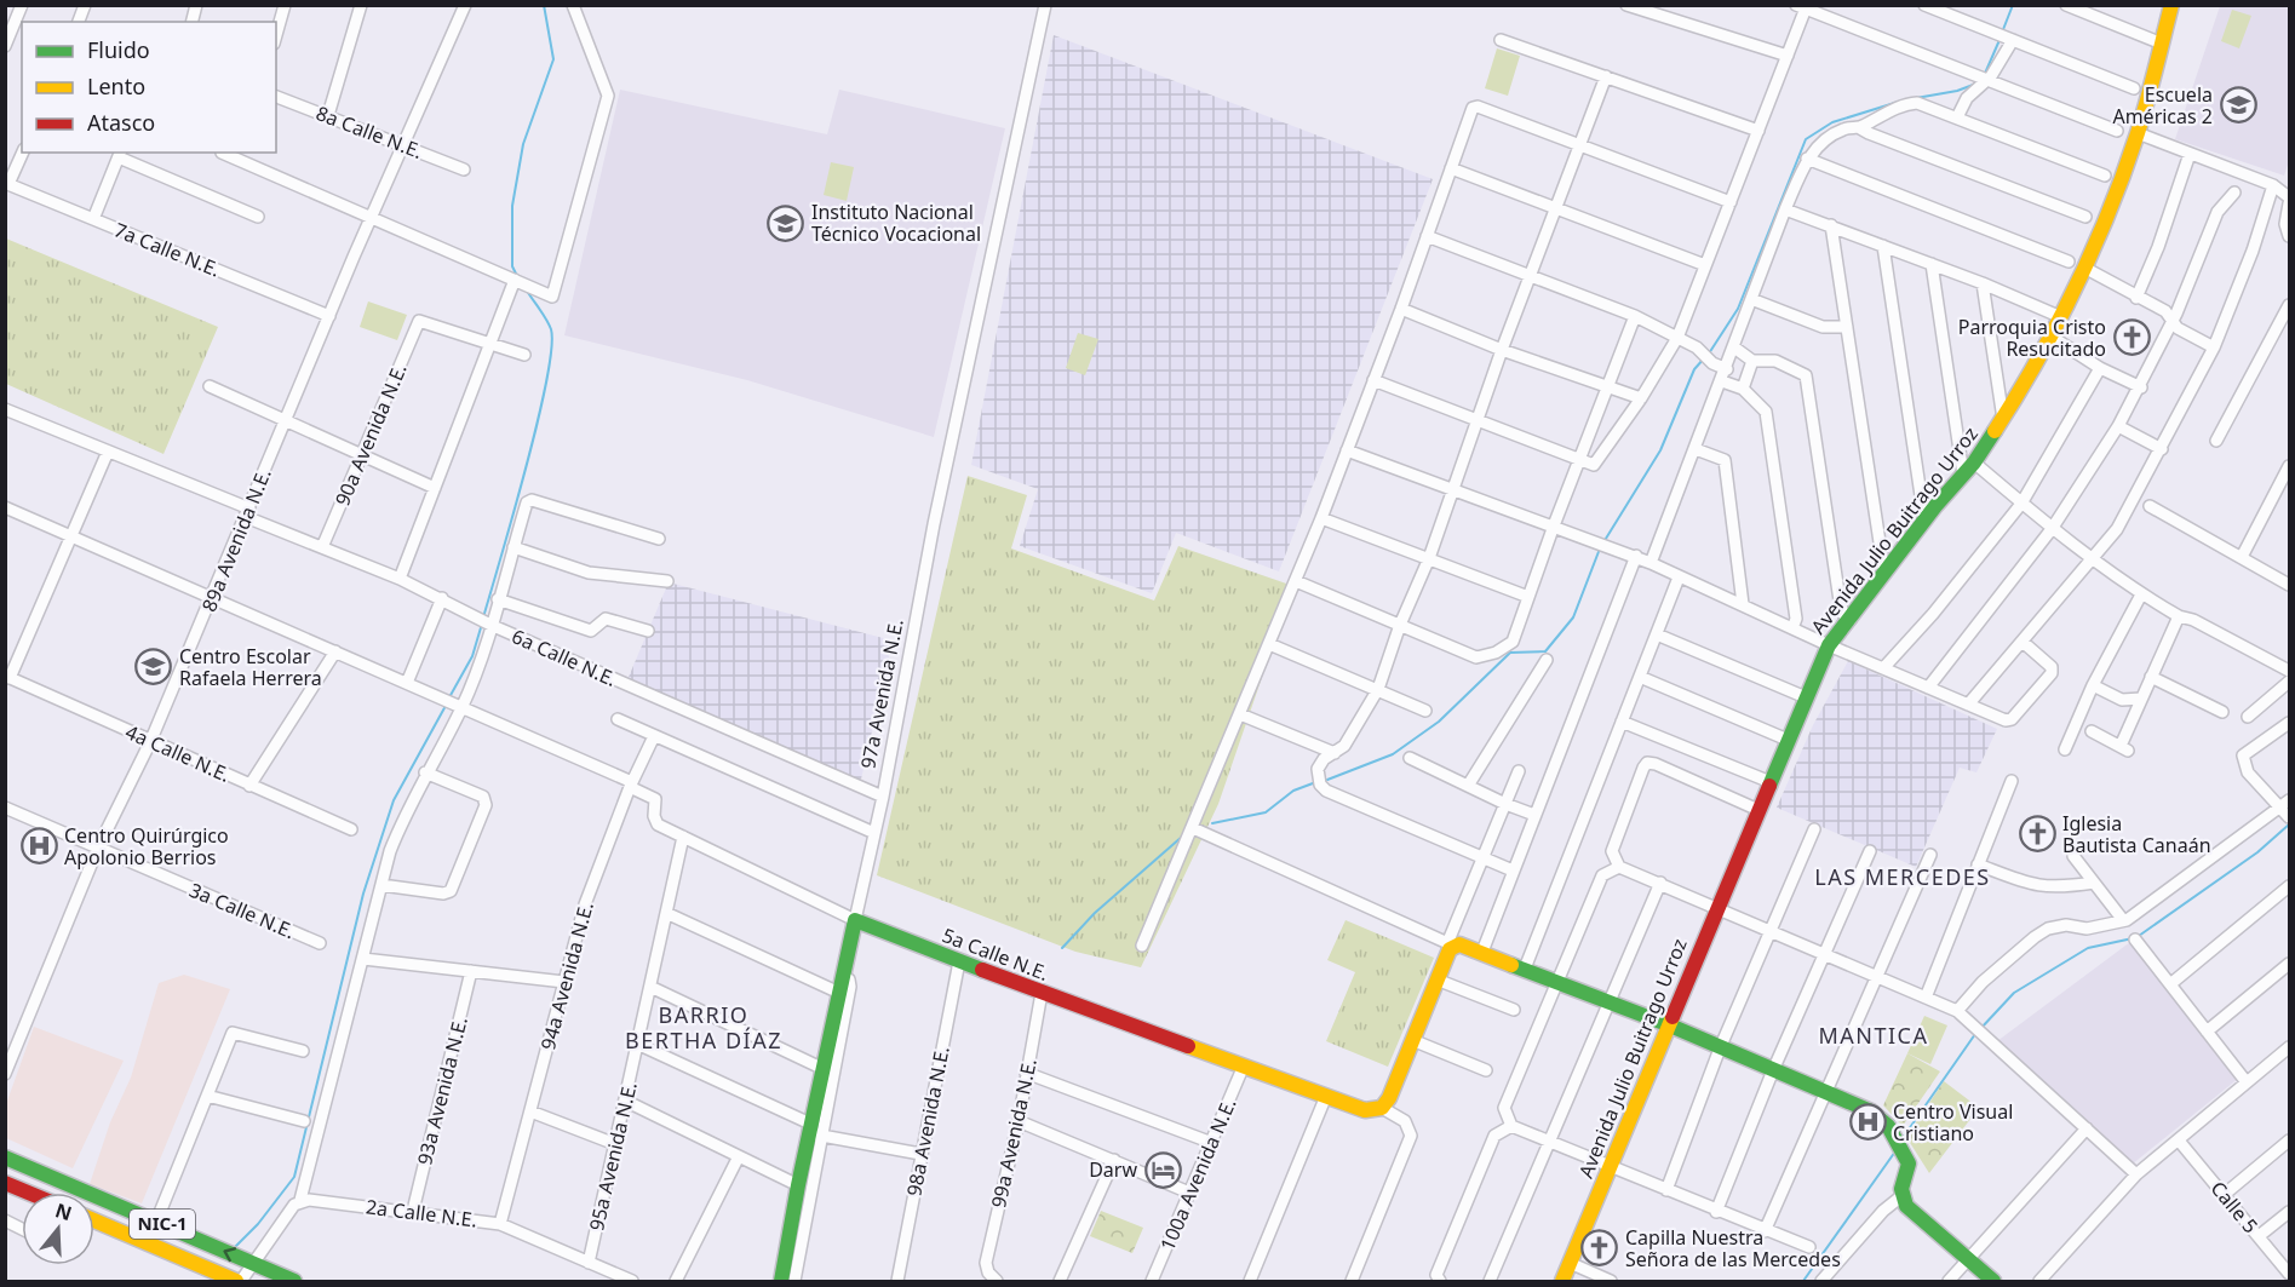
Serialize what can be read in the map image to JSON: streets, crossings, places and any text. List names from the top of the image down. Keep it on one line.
{"streets":{"main road":["Avenida Julio Buitrago Urroz","97a Avenida N.E.","5a Calle N.E.","NIC-1"],"street":["8a Calle N.E.","7a Calle N.E.","90a Avenida N.E.","89a Avenida N.E.","6a Calle N.E.","4a Calle N.E.","3a Calle N.E.","94a Avenida N.E.","93a Avenida N.E.","98a Avenida N.E.","99a Avenida N.E.","95a Avenida N.E.","100a Avenida N.E.","Calle 5","2a Calle N.E."]},"crossings":[["8a Calle N.E.","89a Avenida N.E."],["7a Calle N.E.","89a Avenida N.E."],["90a Avenida N.E.","6a Calle N.E."],["89a Avenida N.E.","6a Calle N.E."],["89a Avenida N.E.","4a Calle N.E."],["89a Avenida N.E.","3a Calle N.E."],["6a Calle N.E.","97a Avenida N.E."],["97a Avenida N.E.","5a Calle N.E."],["5a Calle N.E.","94a Avenida N.E."],["5a Calle N.E.","98a Avenida N.E."],["5a Calle N.E.","99a Avenida N.E."],["5a Calle N.E.","95a Avenida N.E."],["5a Calle N.E.","100a Avenida N.E."],["94a Avenida N.E.","2a Calle N.E."],["93a Avenida N.E.","2a Calle N.E."],["95a Avenida N.E.","2a Calle N.E."]],"districts":["LAS MERCEDES","BARRIO BERTHA DÍAZ","MANTICA"],"places":{"school or university":["Escuela Américas 2","Instituto Nacional Técnico Vocacional","Centro Escolar Rafaela Herrera"],"church":["Parroquia Cristo Resucitado","Iglesia Bautista Canaán","Capilla Nuestra Señora de las Mercedes"],"hospital":["Centro Quirúrgico Apolonio Berrios","Centro Visual Cristiano"],"hotel":["Darw"]},"legend":["Fluido","Lento","Atasco"],"north":"top"}
